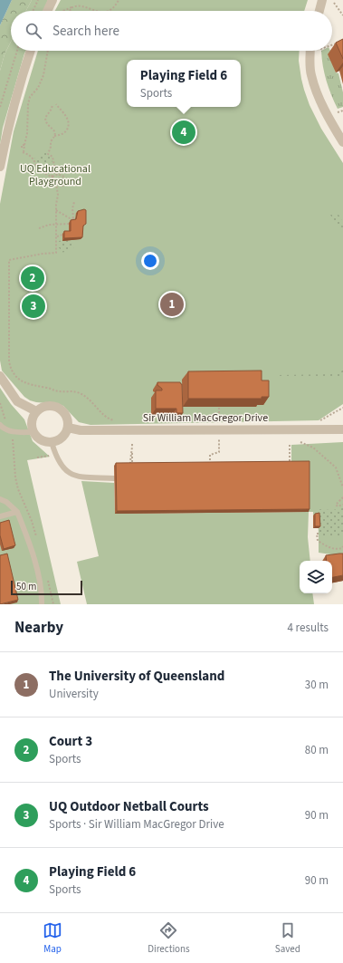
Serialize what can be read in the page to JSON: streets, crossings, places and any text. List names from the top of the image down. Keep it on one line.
{"streets":{"street":["Sir William MacGregor Drive"]},"parks":["UQ Educational Playground"],"scale_bar":"50 m","page":{"search":"Search here","popup":["Playing Field 6","Sports"],"pins":["4","2","1","3"],"scale":"50 m","heading":["Nearby","4 results"],"list":[{"mark":"1","name":"The University of Queensland","note":"University","value":"30 m"},{"mark":"2","name":"Court 3","note":"Sports","value":"80 m"},{"mark":"3","name":"UQ Outdoor Netball Courts","note":"Sports · Sir William MacGregor Drive","value":"90 m"},{"mark":"4","name":"Playing Field 6","note":"Sports","value":"90 m"}],"nav":["Map","Directions","Saved"]}}
